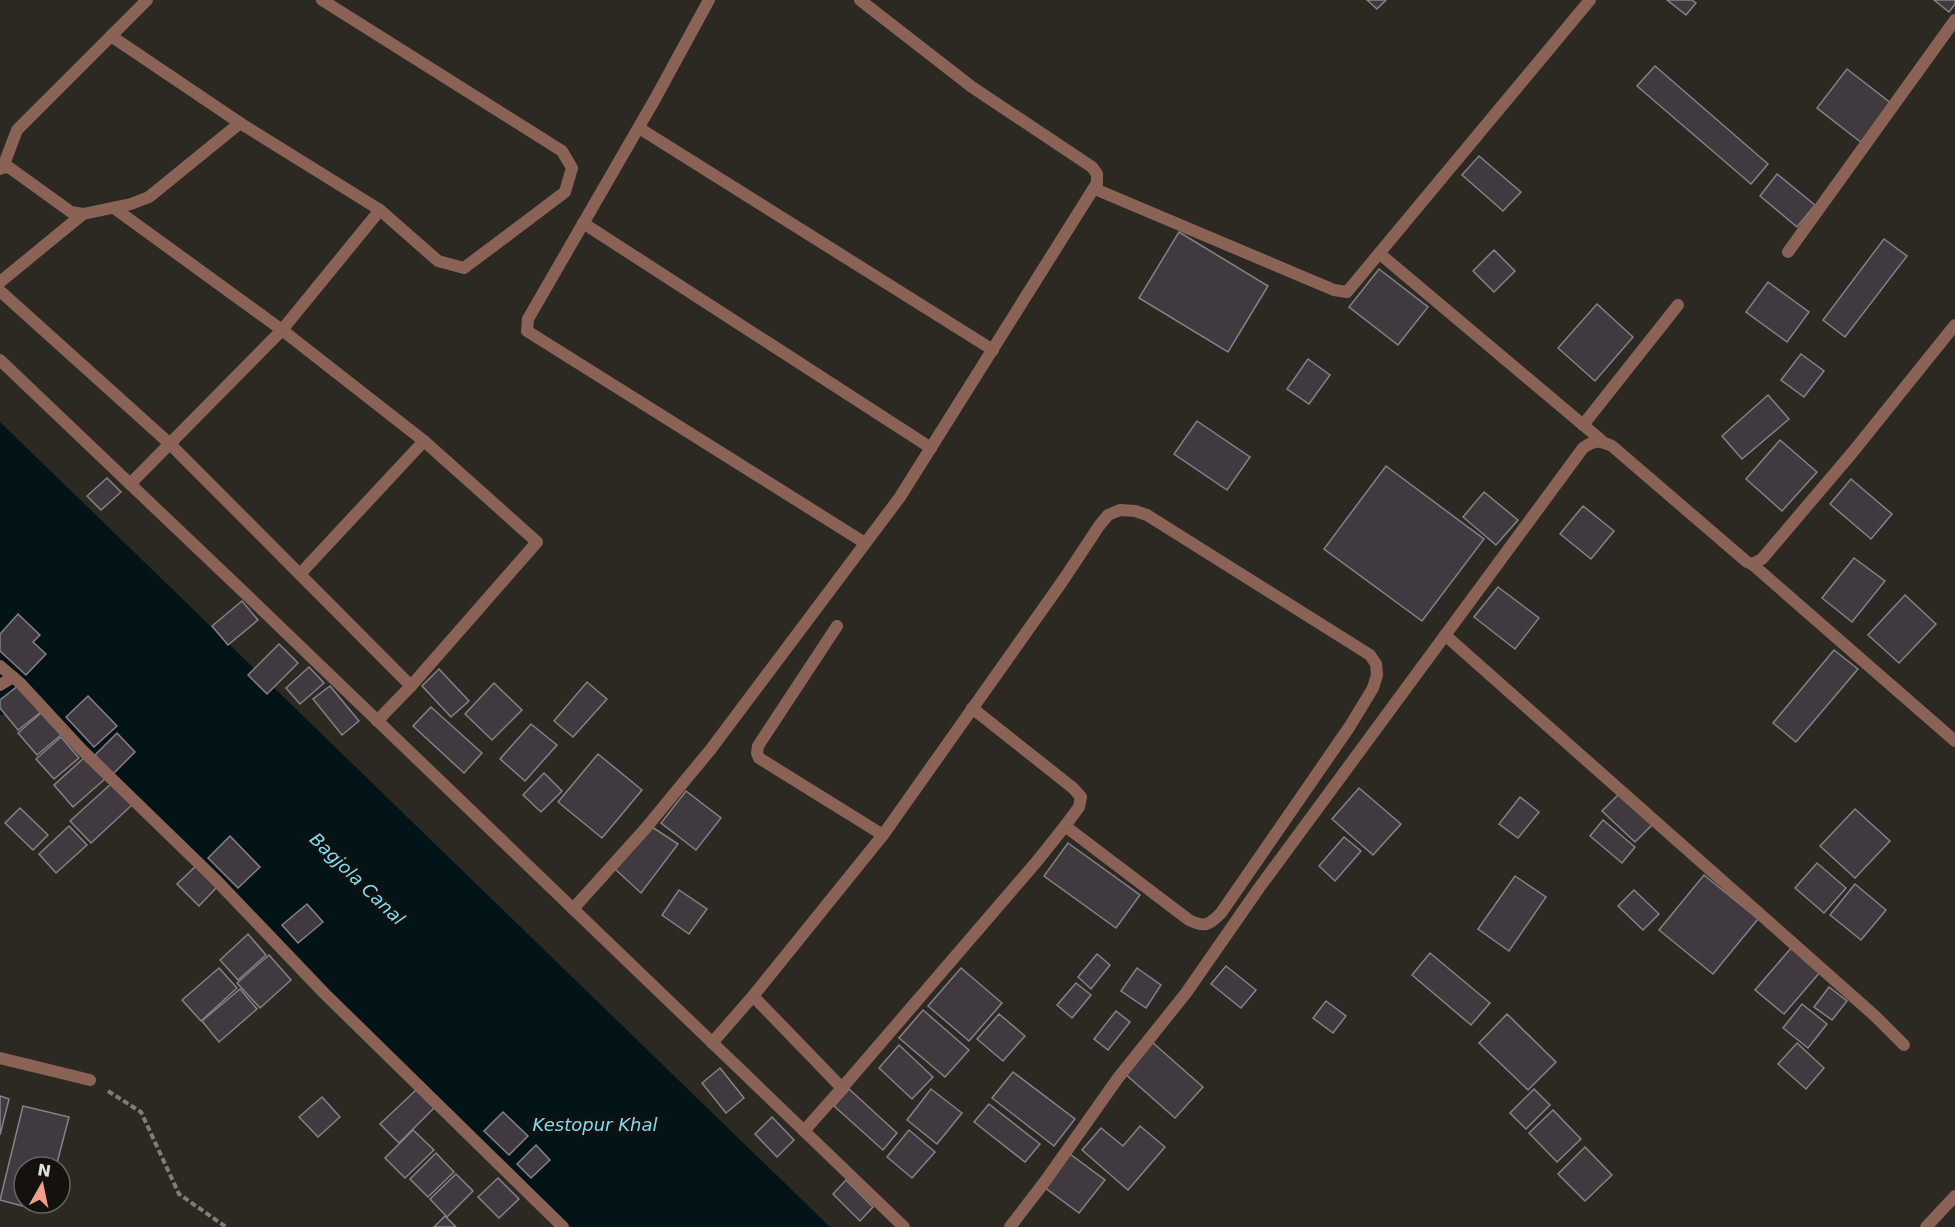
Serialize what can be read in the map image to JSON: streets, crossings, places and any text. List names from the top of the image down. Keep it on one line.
{"water":["Bagjola Canal","Kestopur Khal"],"north":"top"}
